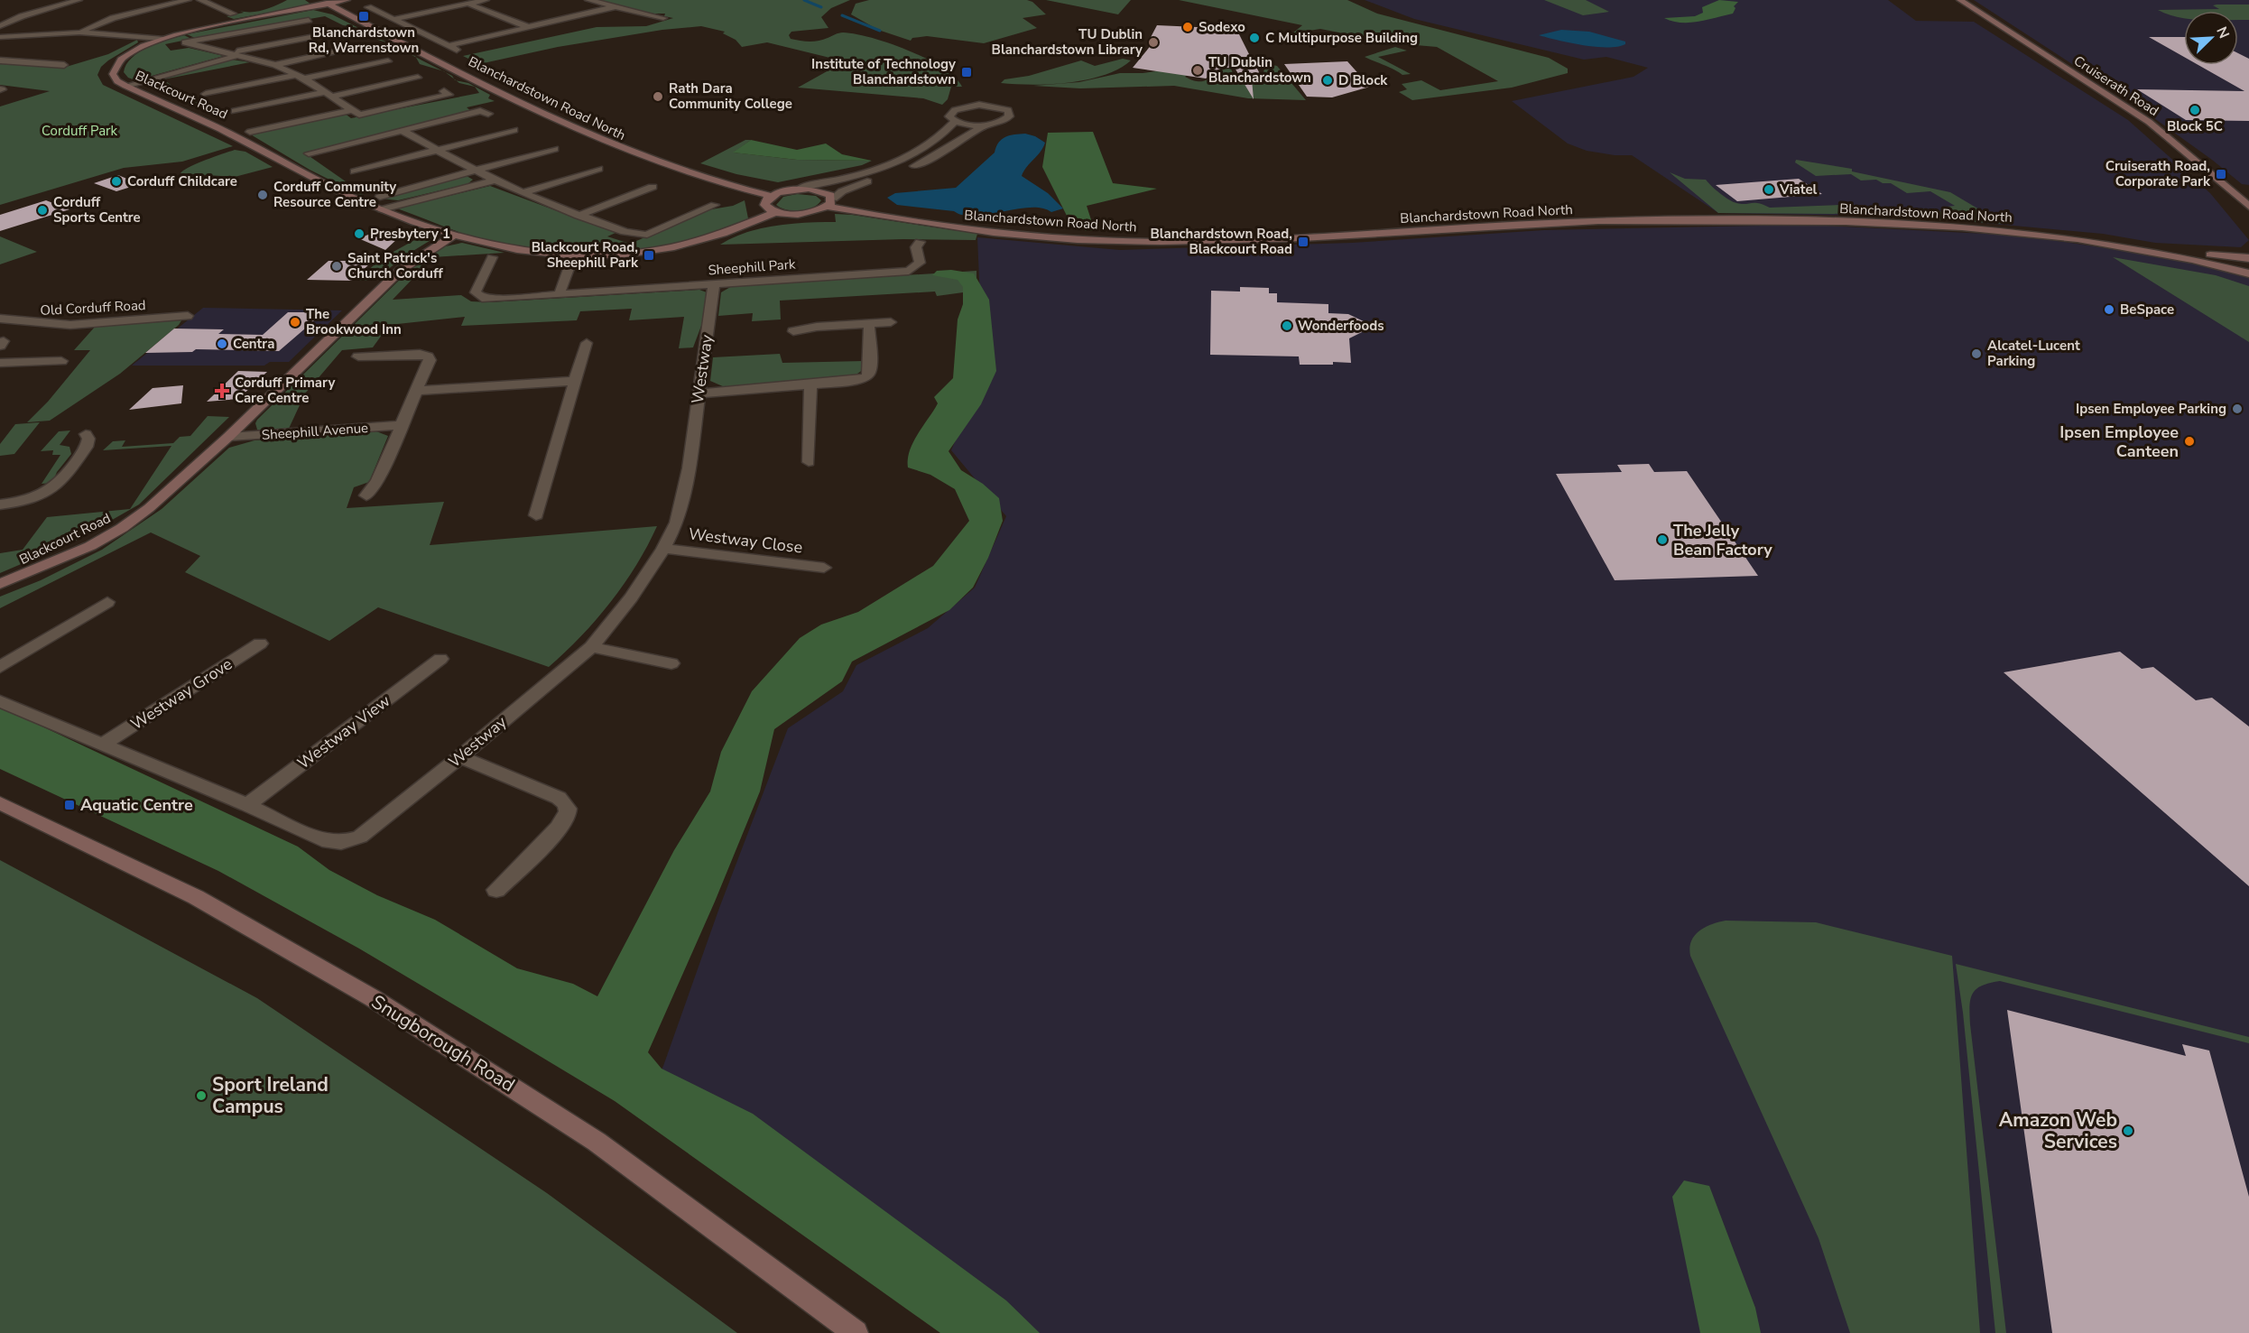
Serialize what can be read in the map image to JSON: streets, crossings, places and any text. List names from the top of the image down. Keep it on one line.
{"streets":{"main road":["Cruiserath Road","Blackcourt Road","Blanchardstown Road North","Snugborough Road"],"street":["Sheephill Park","Old Corduff Road","Westway","Sheephill Avenue","Westway Close","Westway Grove","Westway View"]},"crossings":[["Blackcourt Road","Blanchardstown Road North"],["Blackcourt Road","Sheephill Avenue"],["Sheephill Park","Westway"],["Westway","Westway Close"],["Westway","Westway Grove"],["Westway","Westway View"]],"parks":["Corduff Park"],"places":{"transit":["Blanchardstown Rd, Warrenstown","Institute of Technology Blanchardstown","Cruiserath Road, Corporate Park","Blanchardstown Road, Blackcourt Road","Blackcourt Road, Sheephill Park","Aquatic Centre"],"other":["Sodexo","C Multipurpose Building","TU Dublin Blanchardstown Library","TU Dublin Blanchardstown","D Block","Rath Dara Community College","Block 5C","Corduff Childcare","Viatel","Corduff Community Resource Centre","Corduff Sports Centre","Presbytery 1","Saint Patrick's Church Corduff","BeSpace","The Brookwood Inn","Wonderfoods","Centra","Alcatel-Lucent Parking","Ipsen Employee Parking","Ipsen Employee Canteen","The Jelly Bean Factory","Sport Ireland Campus","Amazon Web Services"],"health":["Corduff Primary Care Centre"]},"north":"top right"}
